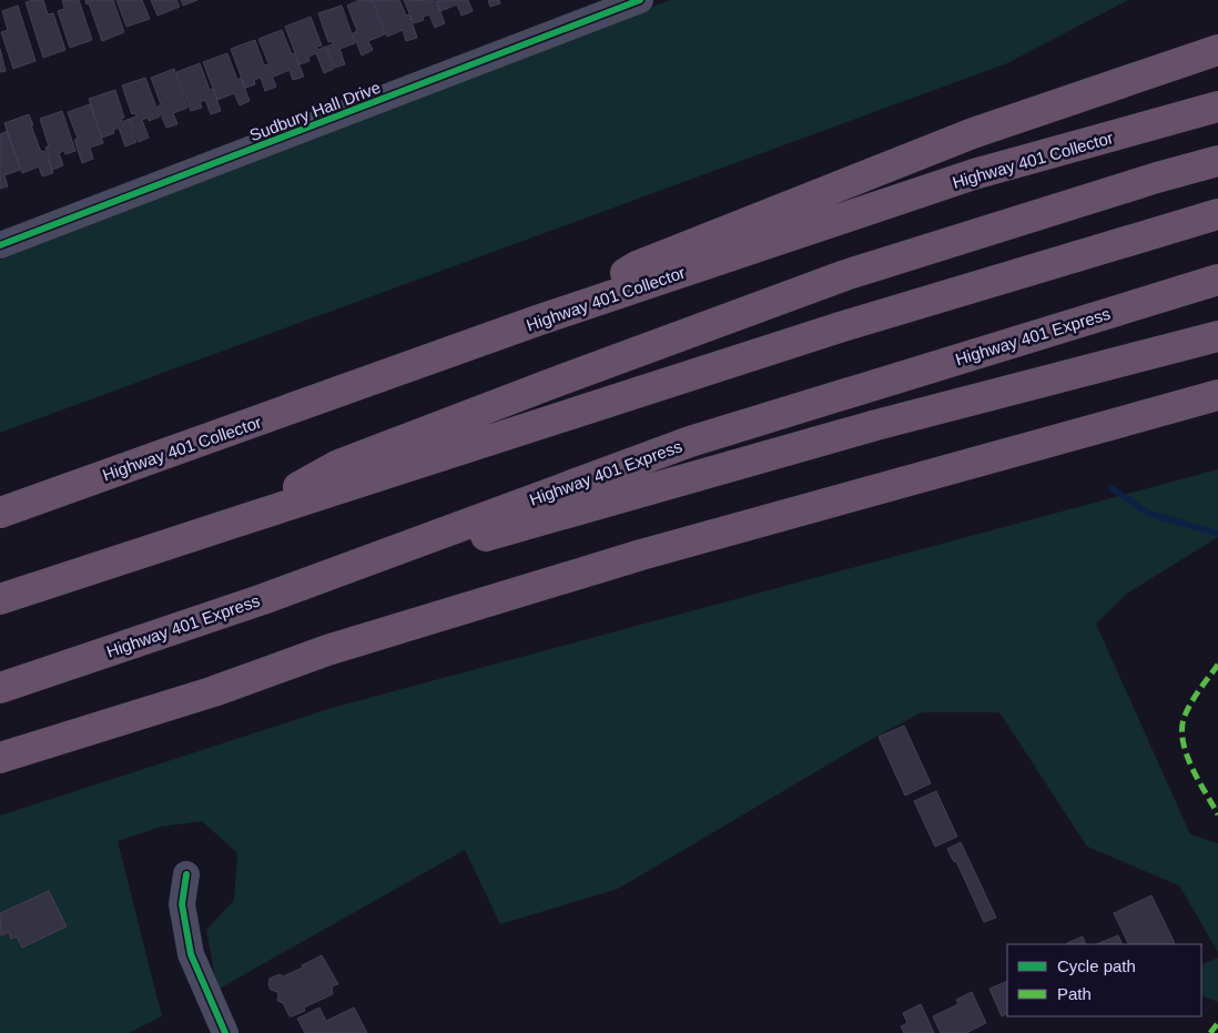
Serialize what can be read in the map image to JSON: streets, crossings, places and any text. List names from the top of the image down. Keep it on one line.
{"streets":{"highway":["Highway 401 Collector","Highway 401 Express"],"street":["Sudbury Hall Drive"]},"legend":["Cycle path","Path"]}
